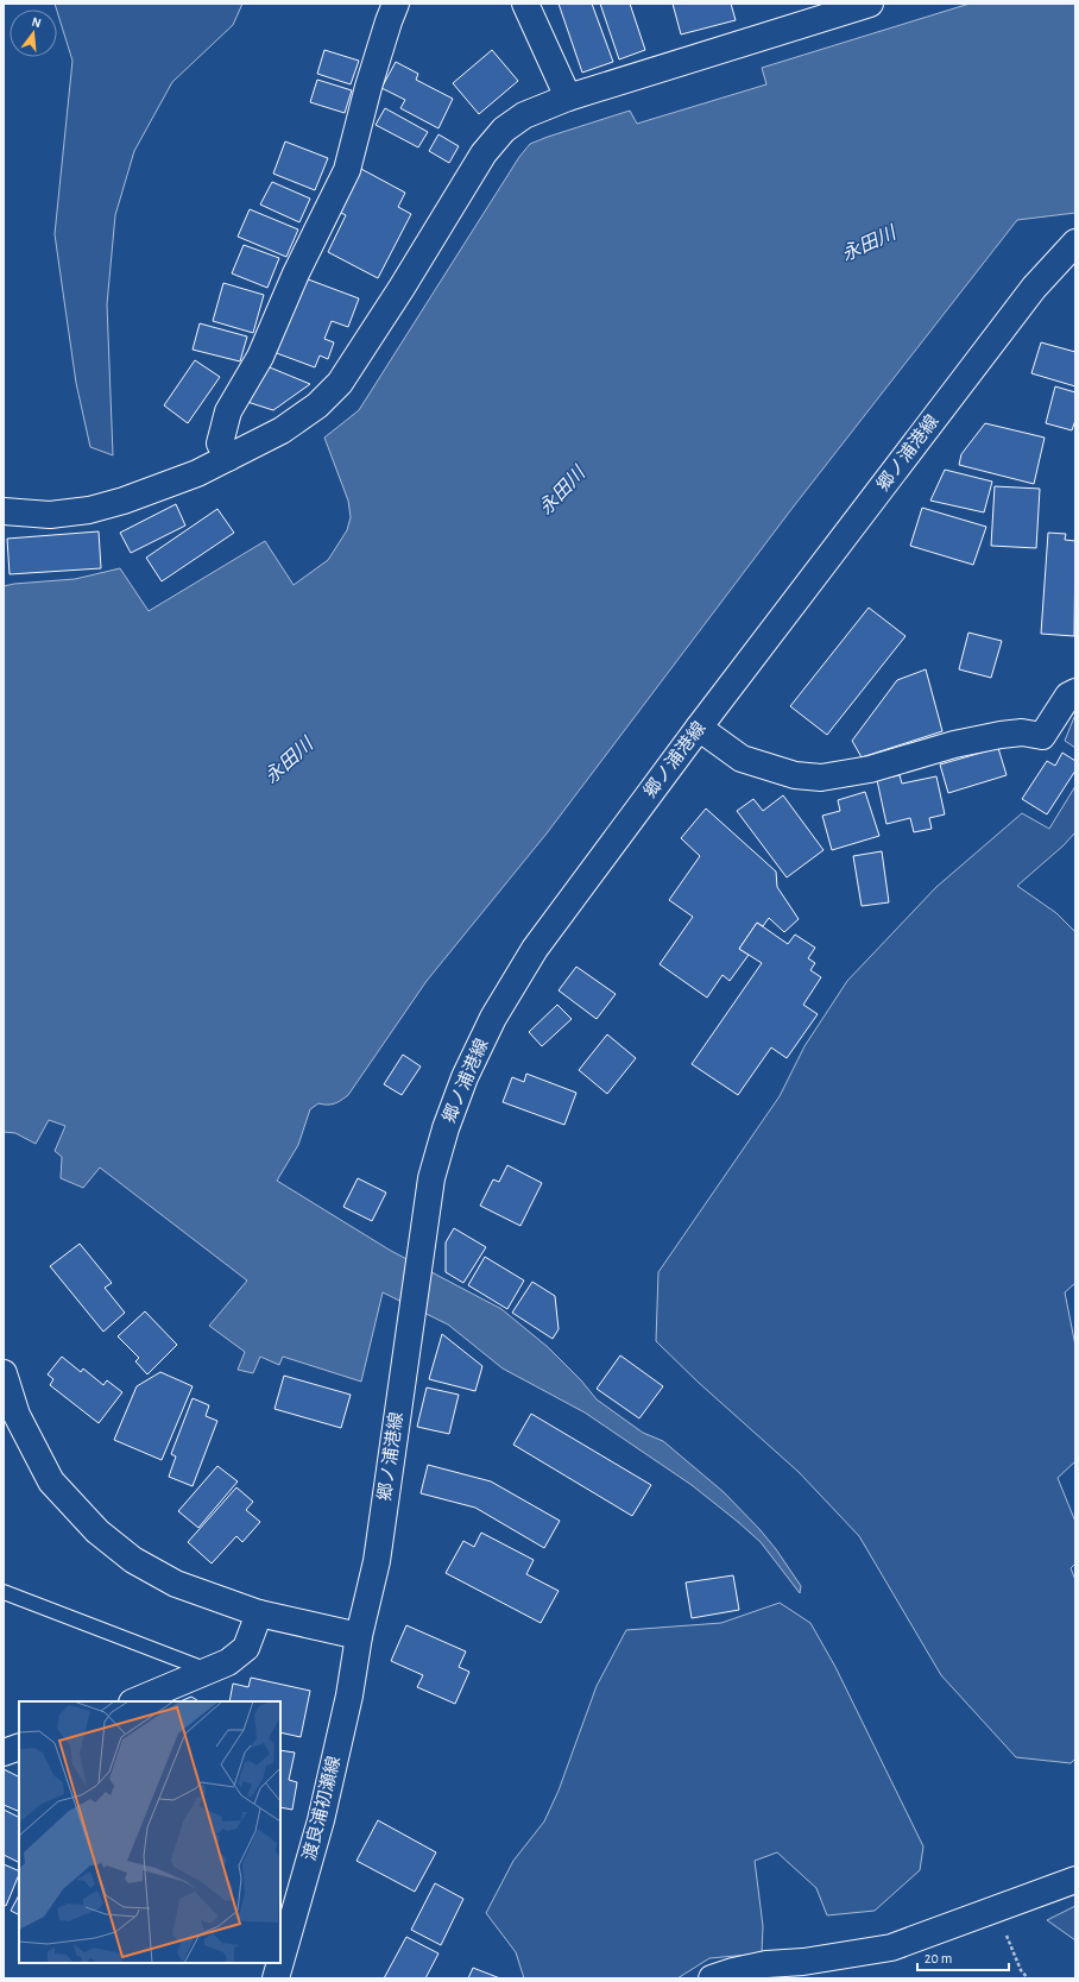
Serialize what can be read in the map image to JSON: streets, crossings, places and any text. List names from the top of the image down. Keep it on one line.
{"streets":{"street":["郷ノ浦港線","渡良浦初瀬線"]},"crossings":[["郷ノ浦港線","渡良浦初瀬線"]],"water":["永田川"],"scale_bar":"20 m","north":"top"}
